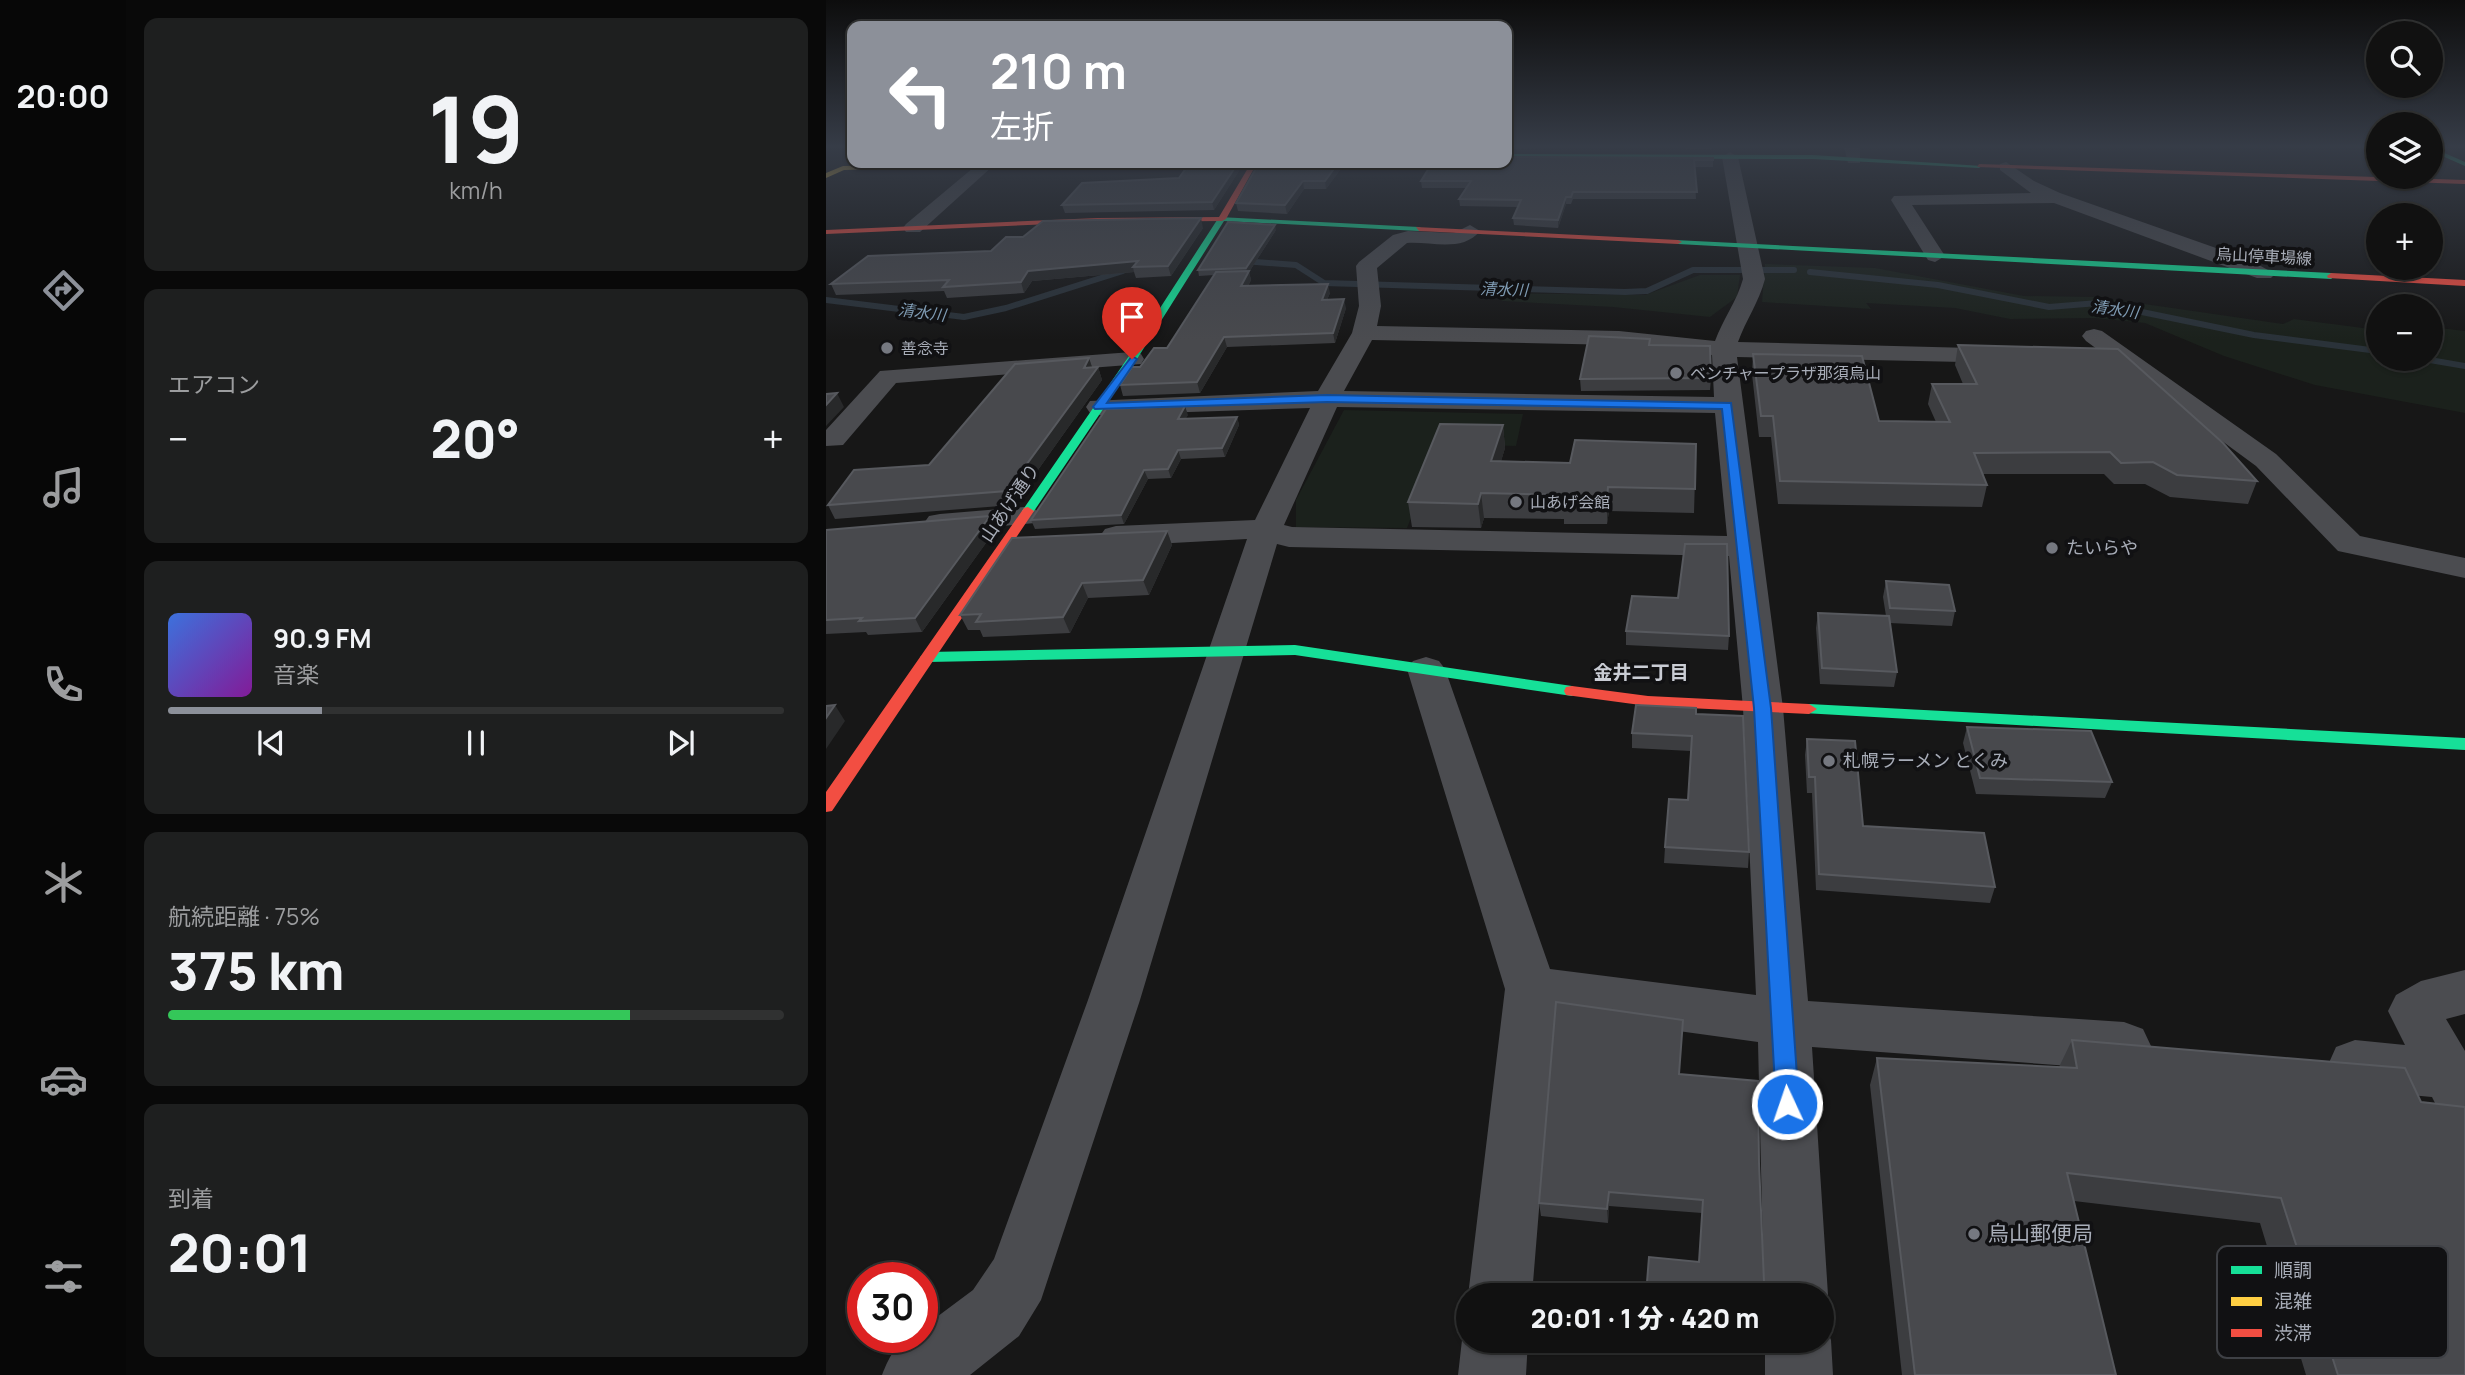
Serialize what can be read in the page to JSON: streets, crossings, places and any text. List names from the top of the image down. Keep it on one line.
{"streets":{"main road":["烏山停車場線","山あげ通り"]},"crossings":[["烏山停車場線","山あげ通り"]],"districts":["金井二丁目"],"water":["清水川"],"places":["善念寺","ベンチャープラザ那須烏山","山あげ会館","たいらや","札幌ラーメン とくみ","烏山郵便局"],"legend":["順調","混雑","渋滞"],"page":{"tabs":"20:00","tile":[["19","km/h"],"エアコン",["航続距離 · 75%","375 km"],["到着","20:01"]],"map_buttons":["+","−"],"turn":["210 m","左折"],"heat":["−","20°","+"],"song":["90.9 FM","音楽"],"limit":"30","trip":"20:01 · 1 分 · 420 m"}}
